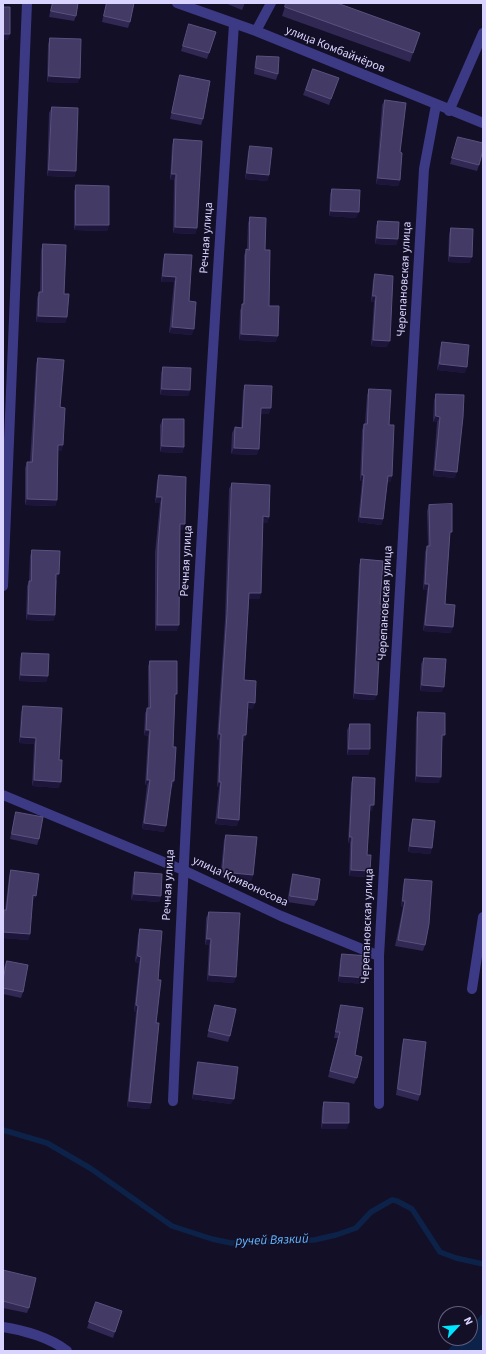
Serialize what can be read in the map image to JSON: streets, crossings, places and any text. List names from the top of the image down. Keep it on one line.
{"streets":{"street":["улица Комбайнёров","Речная улица","Черепановская улица","улица Кривоносова"]},"crossings":[["улица Комбайнёров","Речная улица"],["улица Комбайнёров","Черепановская улица"],["Речная улица","улица Кривоносова"],["Черепановская улица","улица Кривоносова"]],"water":["ручей Вязкий"],"north":"top right"}
